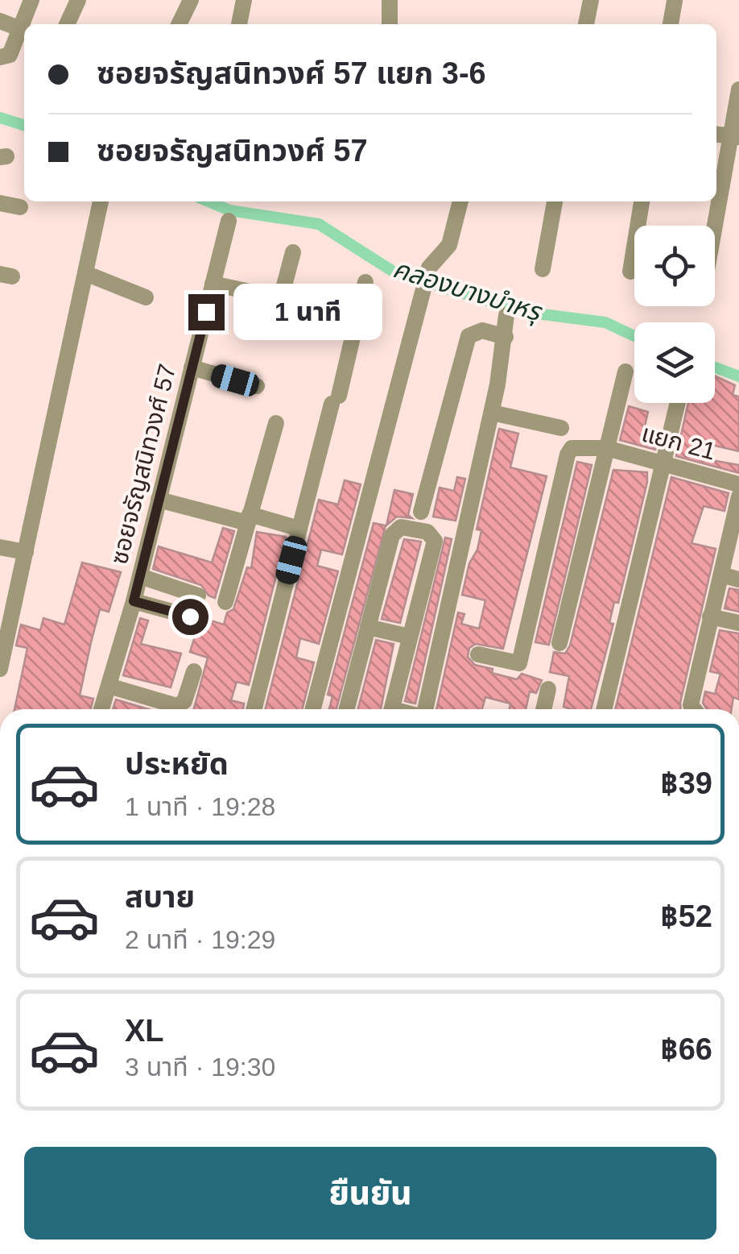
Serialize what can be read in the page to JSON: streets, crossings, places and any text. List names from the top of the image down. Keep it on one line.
{"streets":{"street":["แยก 21","ซอยจรัญสนิทวงศ์ 57"]},"water":["คลองบางบำหรุ"],"page":{"banner":["ซอยจรัญสนิทวงศ์ 57 แยก 3-6","ซอยจรัญสนิทวงศ์ 57"],"bubble":"1 นาที","list":[{"name":"ประหยัด","note":"1 นาที · 19:28","value":"฿39"},{"name":"สบาย","note":"2 นาที · 19:29","value":"฿52"},{"name":"XL","note":"3 นาที · 19:30","value":"฿66"}],"buttons":"ยืนยัน"}}
